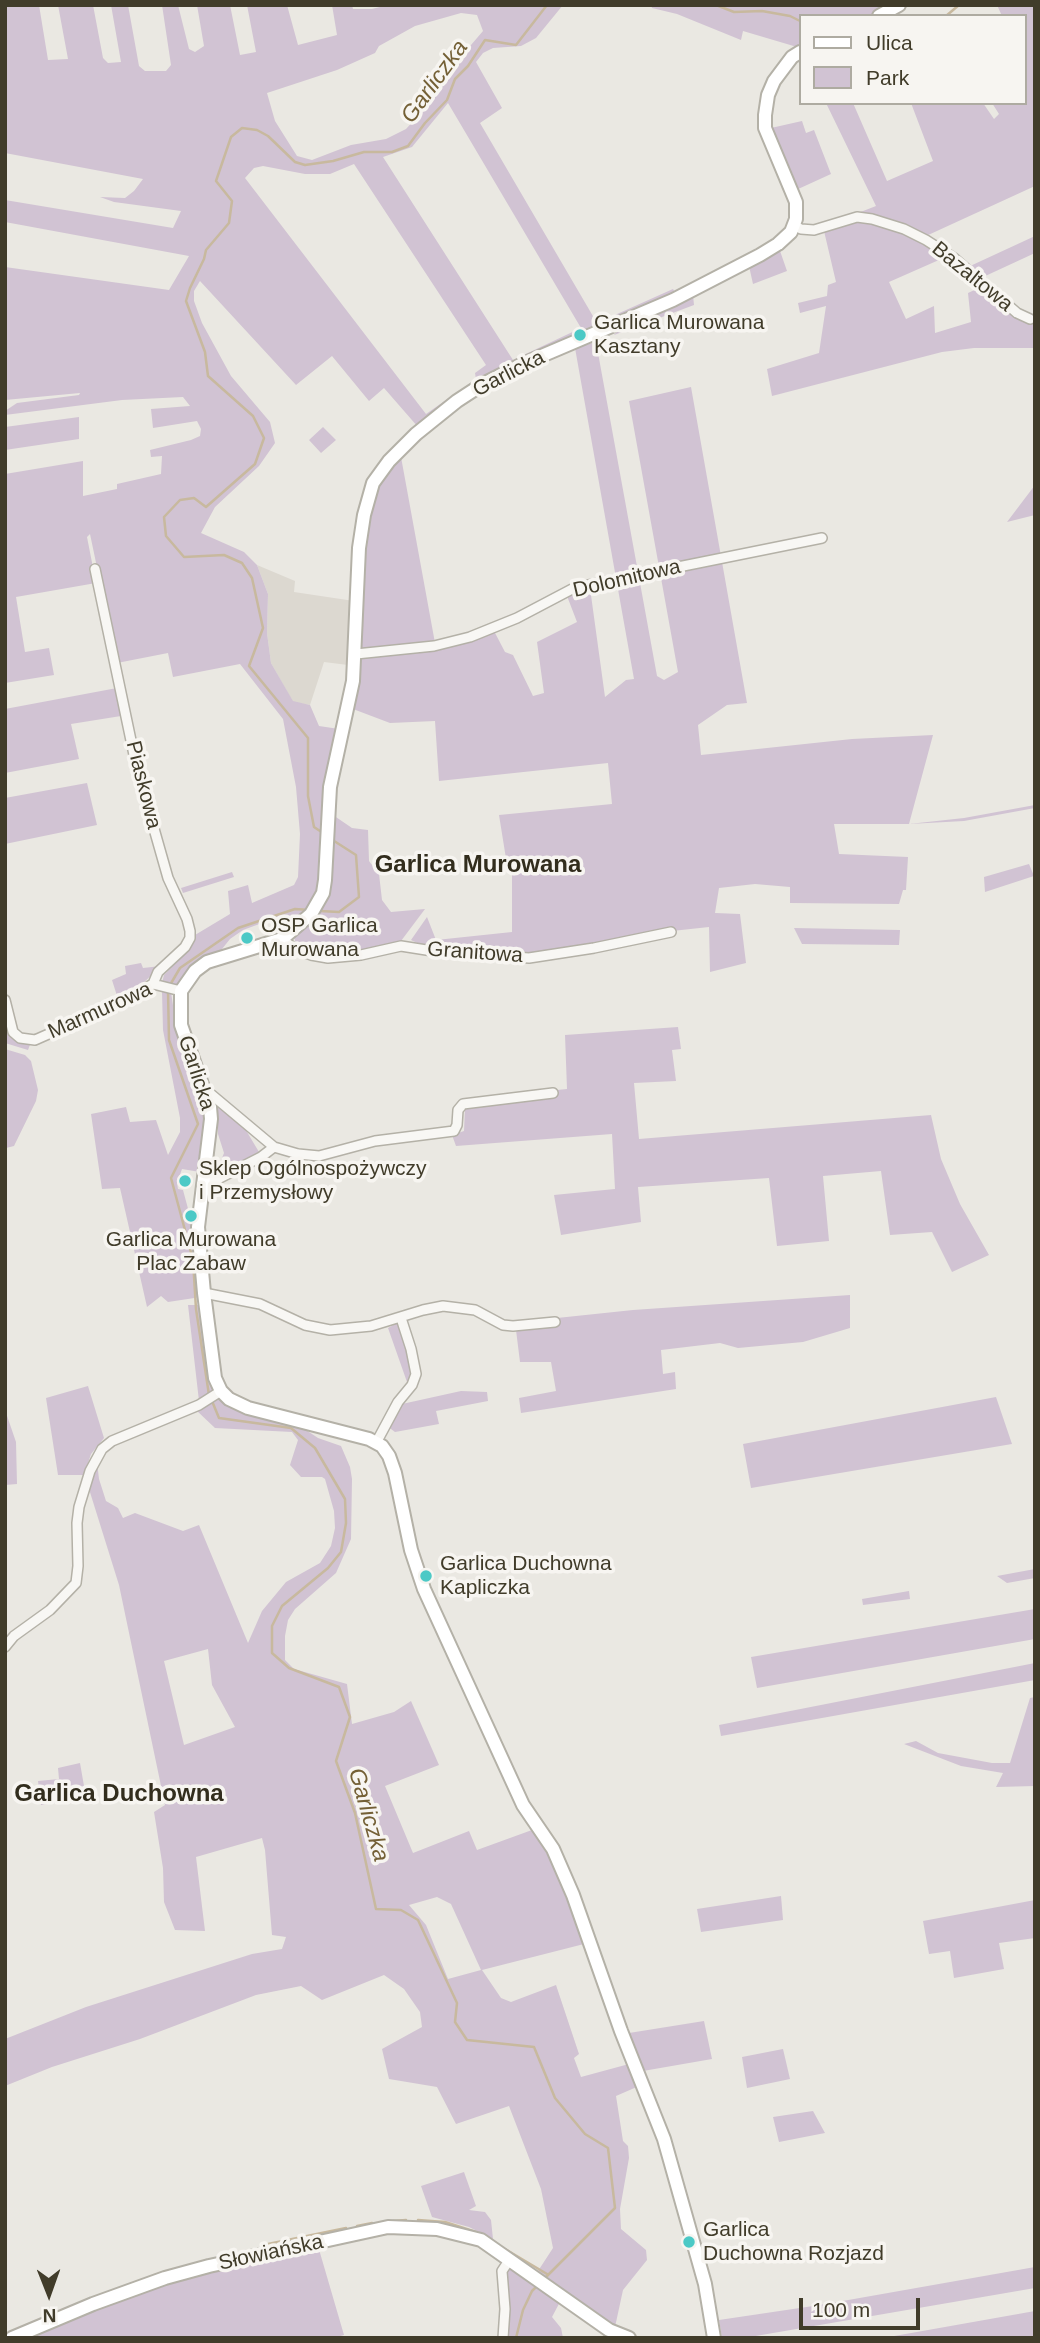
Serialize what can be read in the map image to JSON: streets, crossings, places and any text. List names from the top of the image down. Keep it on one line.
{"streets":{"street":["Bazaltowa","Garlicka","Dolomitowa","Piaskowa","Granitowa","Marmurowa","Słowiańska"]},"crossings":[["Bazaltowa","Garlicka"],["Garlicka","Dolomitowa"],["Garlicka","Granitowa"],["Garlicka","Marmurowa"],["Piaskowa","Marmurowa"]],"districts":["Garlica Murowana","Garlica Duchowna"],"water":["Garliczka"],"places":["Garlica Murowana Kasztany","OSP Garlica Murowana","Sklep Ogólnospożywczy i Przemysłowy","Garlica Murowana Plac Zabaw","Garlica Duchowna Kapliczka","Garlica Duchowna Rozjazd"],"legend":["Ulica","Park"],"scale_bar":"100 m","north":"bottom"}
